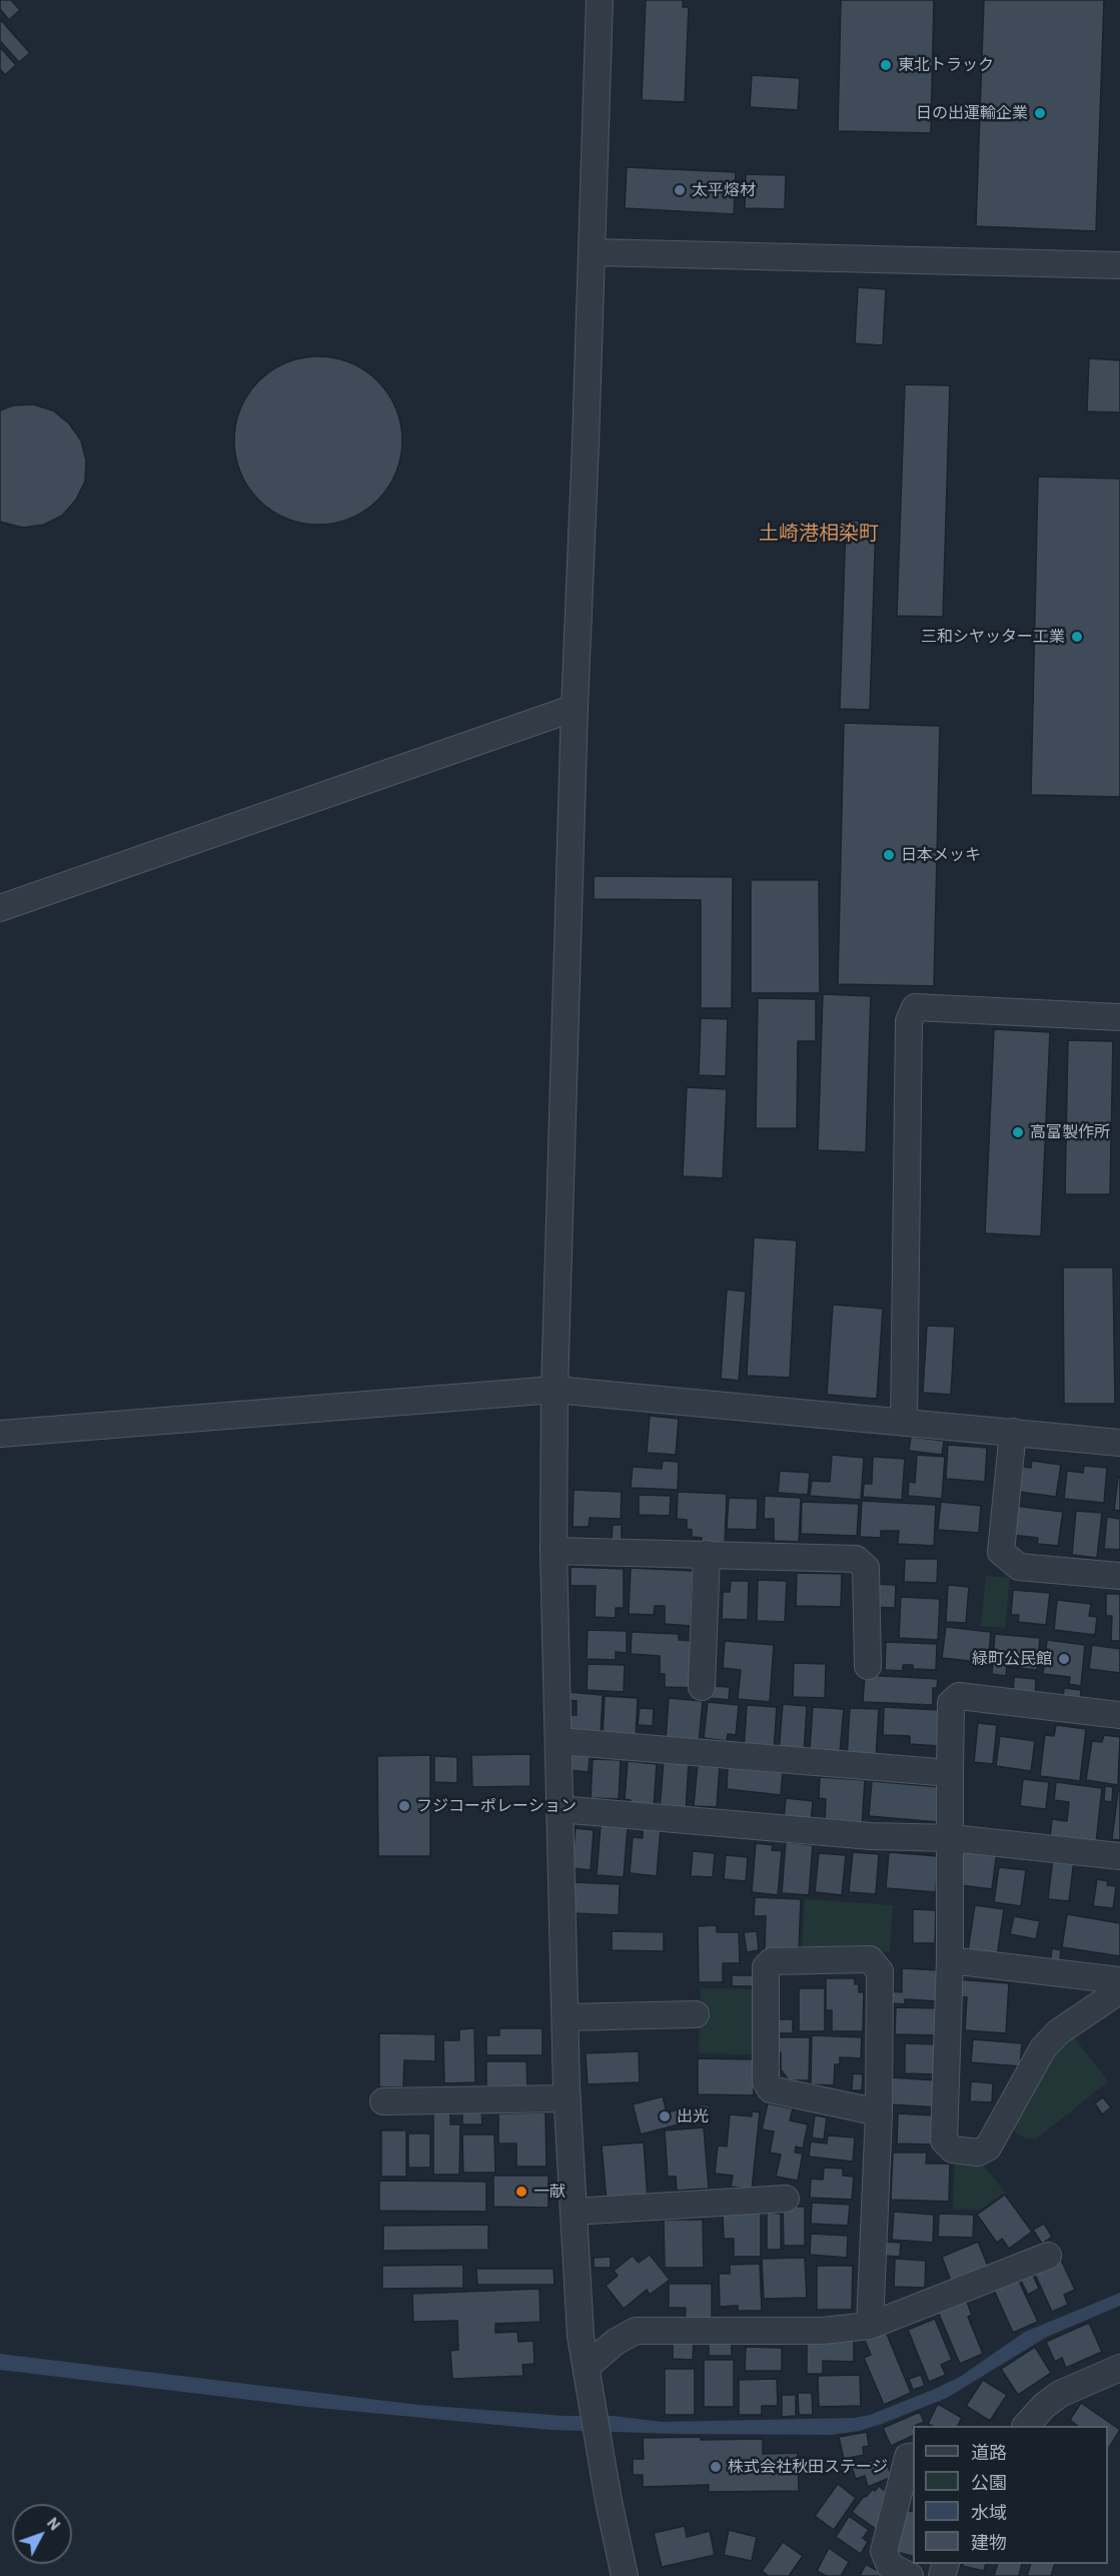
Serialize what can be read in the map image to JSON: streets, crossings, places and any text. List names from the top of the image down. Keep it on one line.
{"districts":["土崎港相染町"],"places":["東北トラック","日の出運輸企業","太平熔材","三和シヤッター工業","日本メッキ","高富製作所","緑町公民館","フジコーポレーション","出光","一献","株式会社秋田ステージ"],"legend":["道路","公園","水域","建物"],"north":"top right"}
